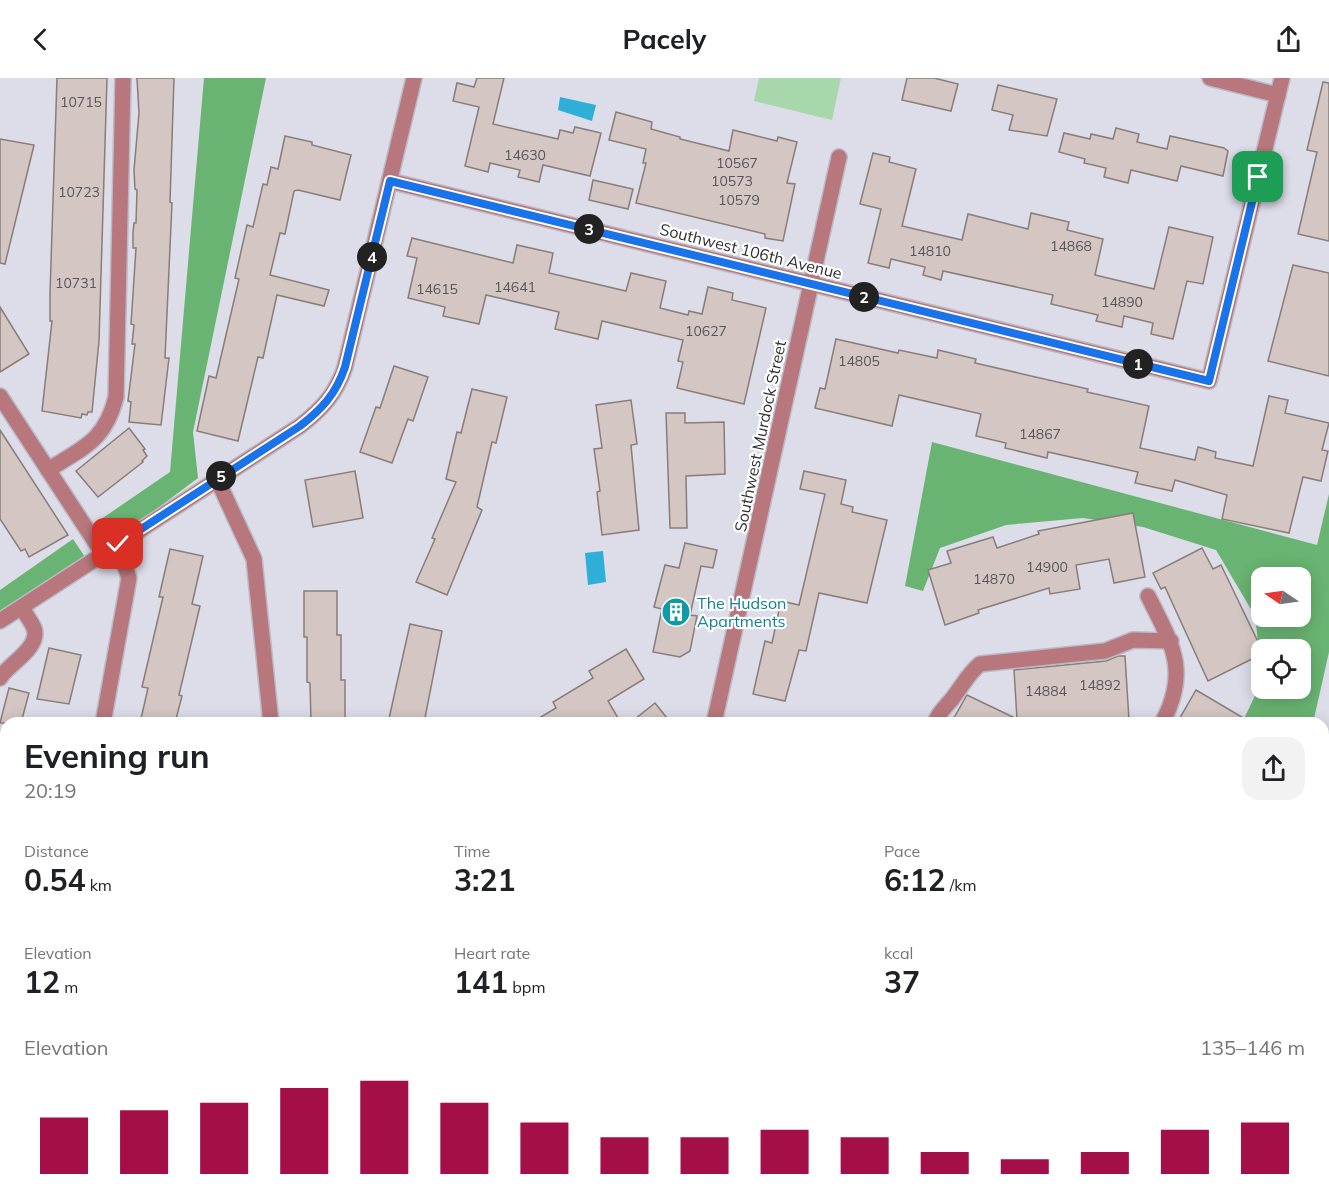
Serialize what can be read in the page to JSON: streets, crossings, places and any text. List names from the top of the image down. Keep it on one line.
{"streets":{"street":["Southwest 106th Avenue","Southwest Murdock Street"]},"crossings":[["Southwest 106th Avenue","Southwest Murdock Street"]],"places":{"building":["The Hudson Apartments"]},"house_numbers":["10715","14630","10567","10573","10723","10579","14868","14810","10731","14641","14615","14890","10627","14805","14867","14900","14870","14892","14884"],"north":"left","page":{"header":"Pacely","pins":["3","4","2","1","5"],"heading":["Evening run","20:19"],"stats":[["Distance","0.54 km"],["Time","3:21"],["Pace","6:12 /km"],["Elevation","12 m"],["Heart rate","141 bpm"],["kcal","37"]],"chart":["Elevation","135–146 m"]}}
